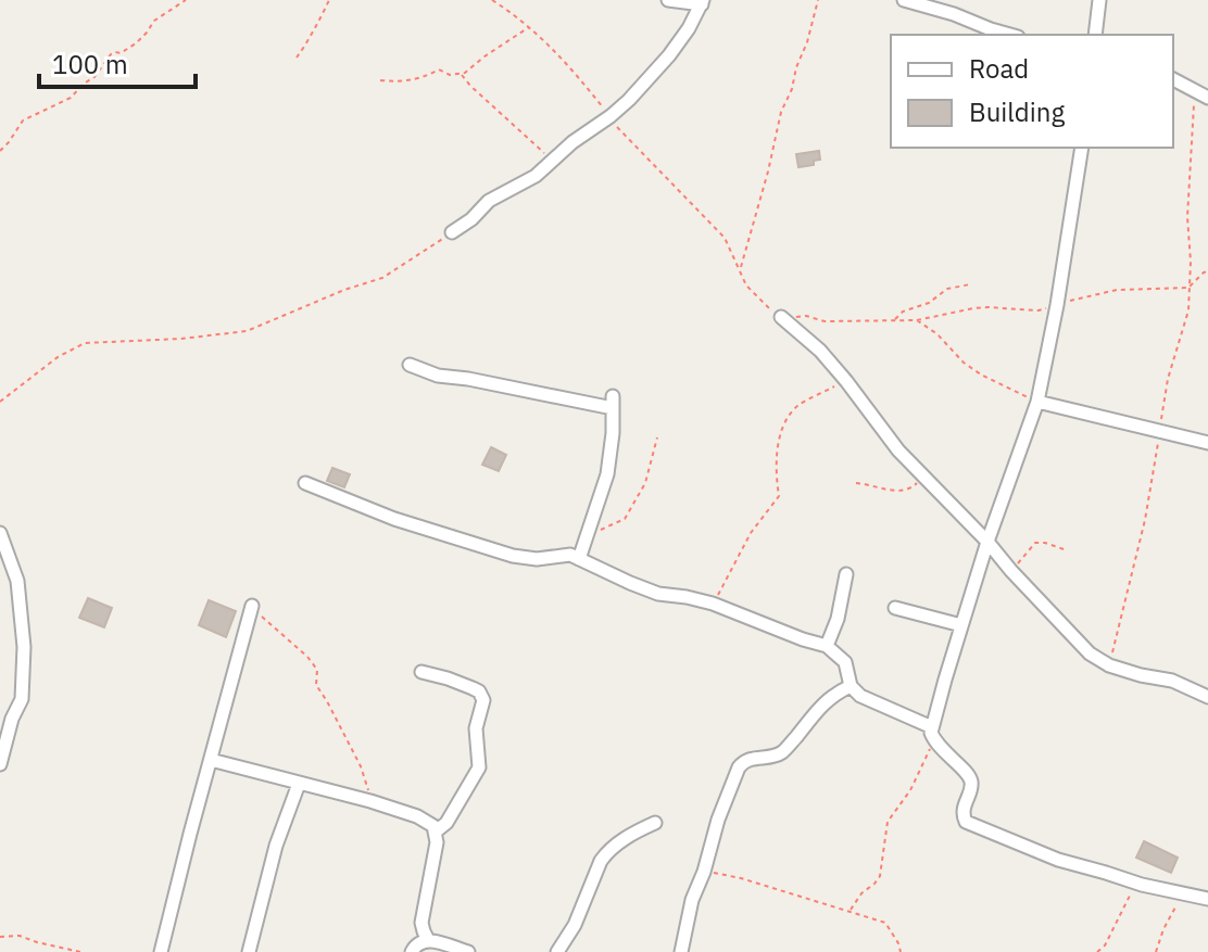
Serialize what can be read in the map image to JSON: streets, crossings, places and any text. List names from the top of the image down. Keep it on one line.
{"legend":["Road","Building"],"scale_bar":"100 m"}
